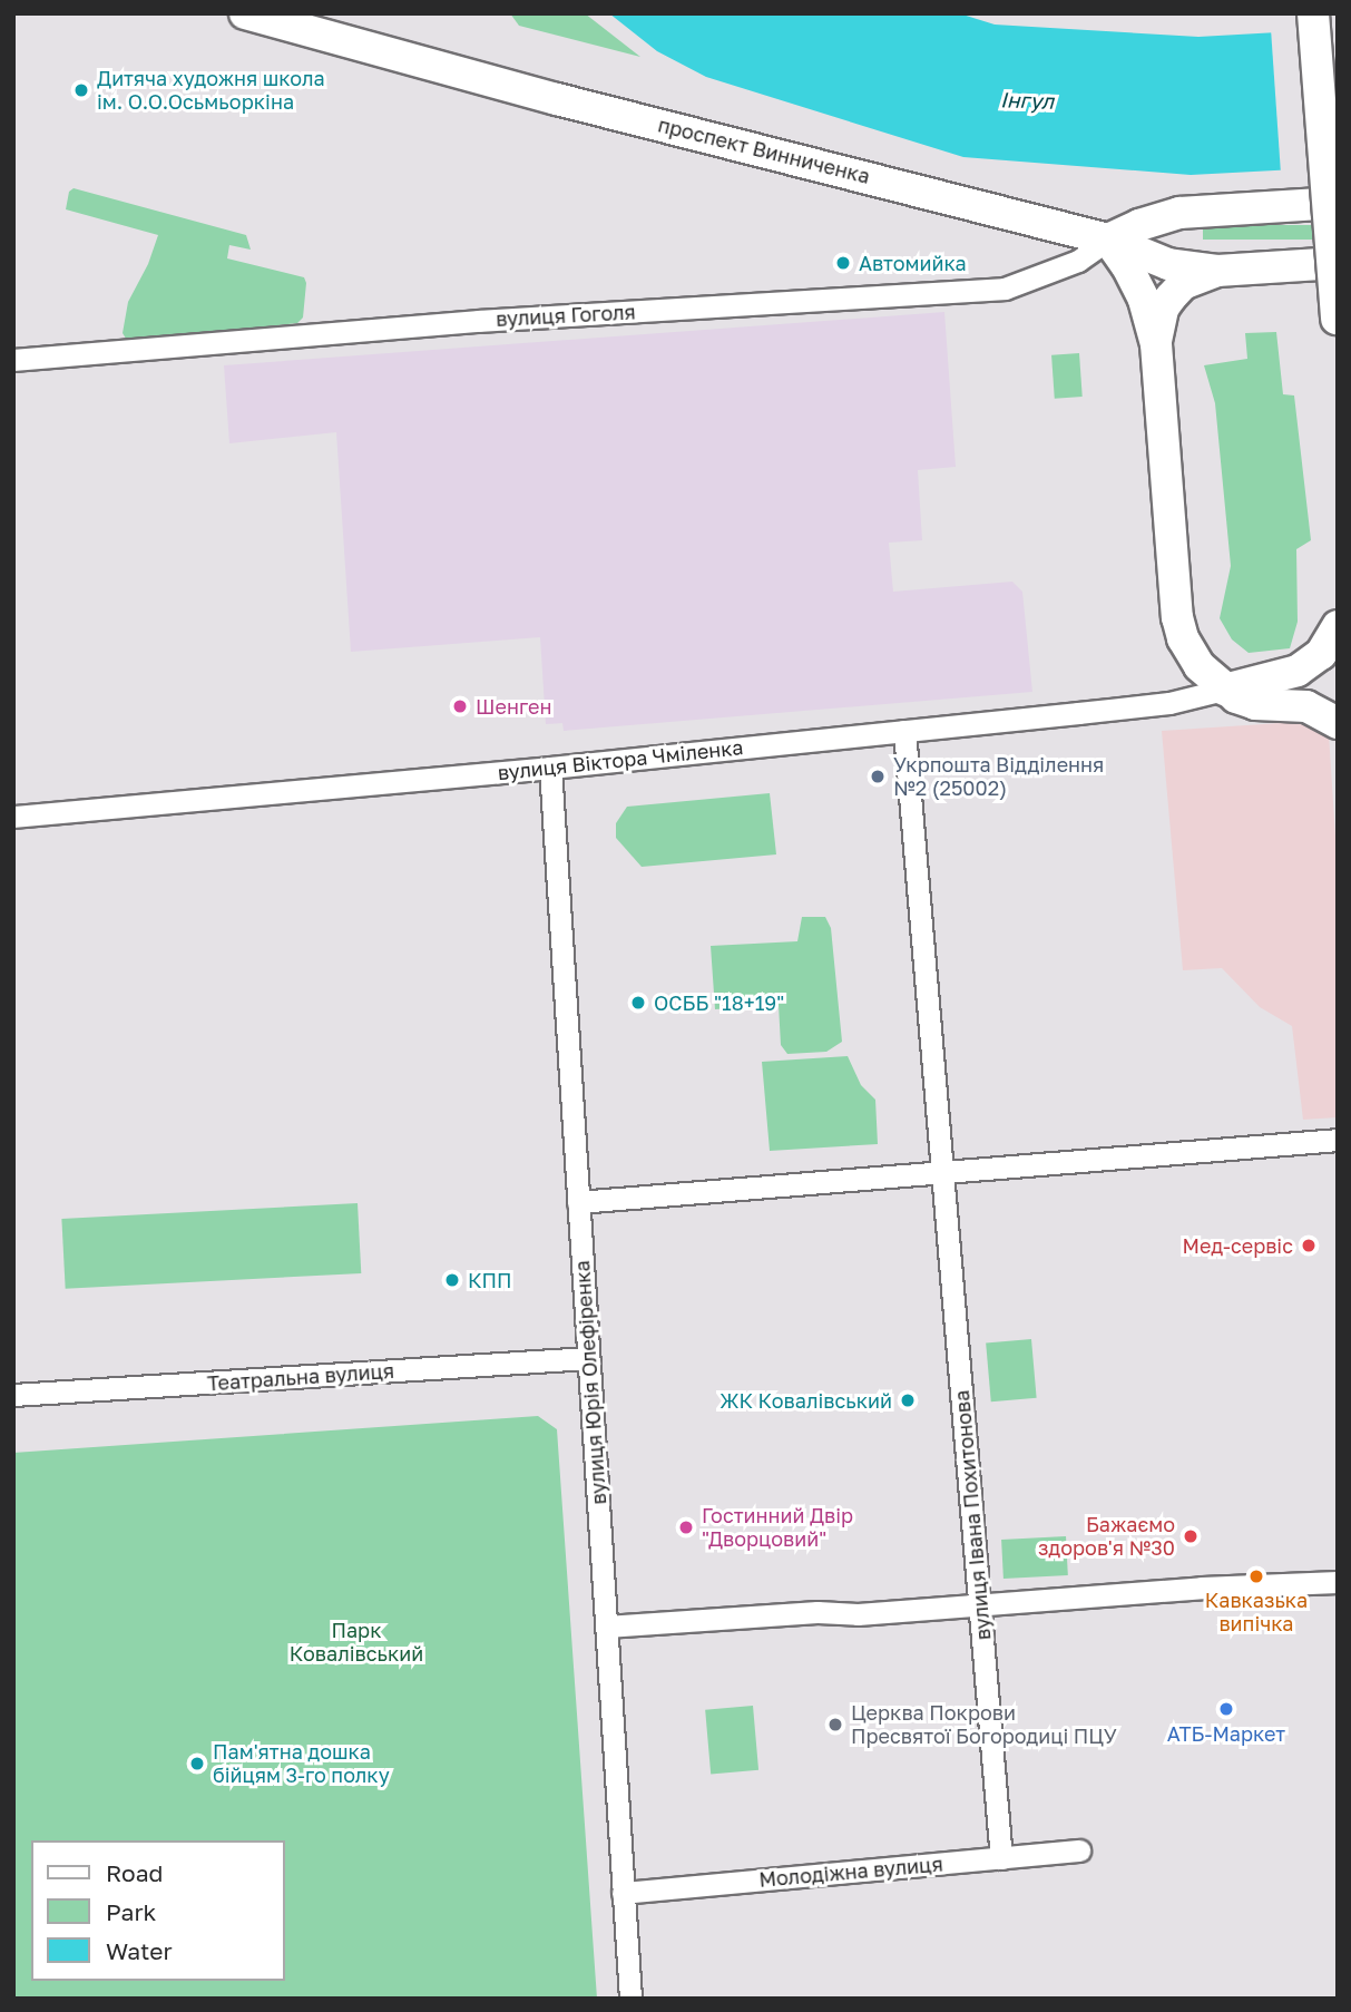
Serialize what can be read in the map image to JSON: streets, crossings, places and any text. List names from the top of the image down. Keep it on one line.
{"streets":{"main road":["проспект Винниченка"],"street":["вулиця Гоголя","вулиця Віктора Чміленка","Театральна вулиця","вулиця Юрія Олефіренка","вулиця Івана Похитонова","Молодіжна вулиця"]},"crossings":[["проспект Винниченка","вулиця Гоголя"],["вулиця Віктора Чміленка","вулиця Юрія Олефіренка"],["вулиця Віктора Чміленка","вулиця Івана Похитонова"],["Театральна вулиця","вулиця Юрія Олефіренка"],["вулиця Юрія Олефіренка","Молодіжна вулиця"],["вулиця Івана Похитонова","Молодіжна вулиця"]],"water":["Інгул"],"parks":["Парк Ковалівський"],"places":["Дитяча художня школа ім. О.О.Осьмьоркіна","Автомийка","Шенген","Укрпошта Відділення №2 (25002)","ОСББ \"18+19\"","Мед-сервіс","КПП","ЖК Ковалівський","Гостинний Двір \"Дворцовий\"","Бажаємо здоров'я №30","Кавказька випічка","АТБ-Маркет","Церква Покрови Пресвятої Богородиці ПЦУ","Пам'ятна дошка бійцям 3-го полку"],"legend":["Road","Park","Water"]}
